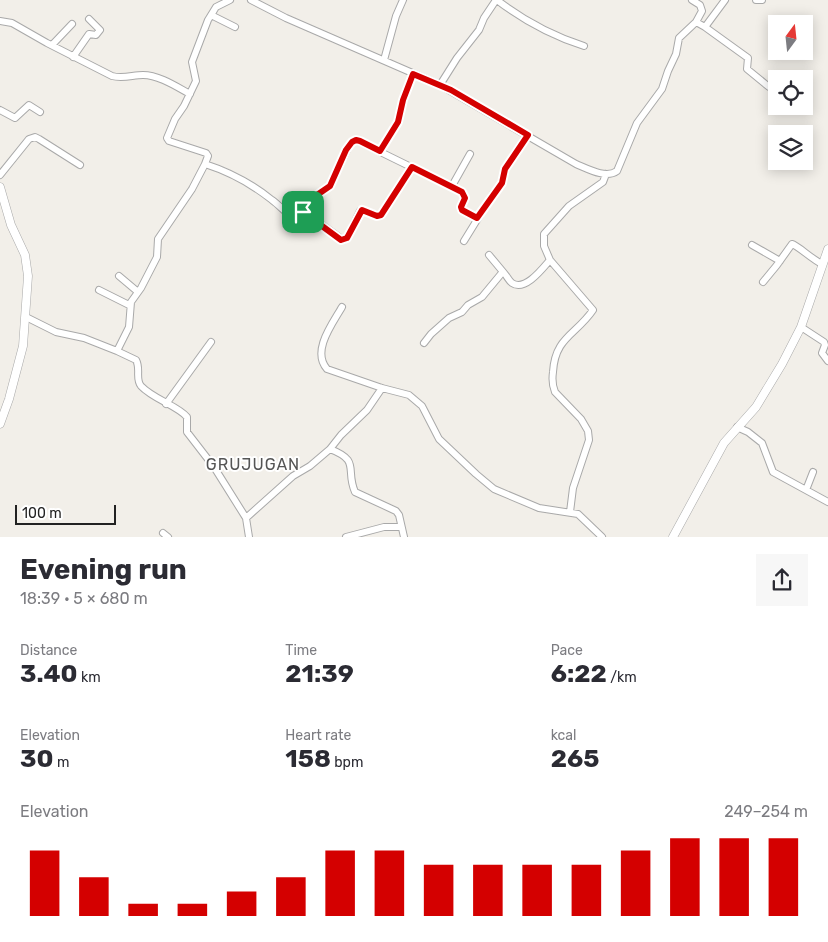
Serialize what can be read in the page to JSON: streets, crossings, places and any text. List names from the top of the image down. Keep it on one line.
{"districts":["GRUJUGAN"],"scale_bar":"100 m","north":"top","page":{"scale":"100 m","heading":["Evening run","18:39 · 5 × 680 m"],"stats":[["Distance","3.40 km"],["Time","21:39"],["Pace","6:22 /km"],["Elevation","30 m"],["Heart rate","158 bpm"],["kcal","265"]],"chart":["Elevation","249–254 m"]}}
